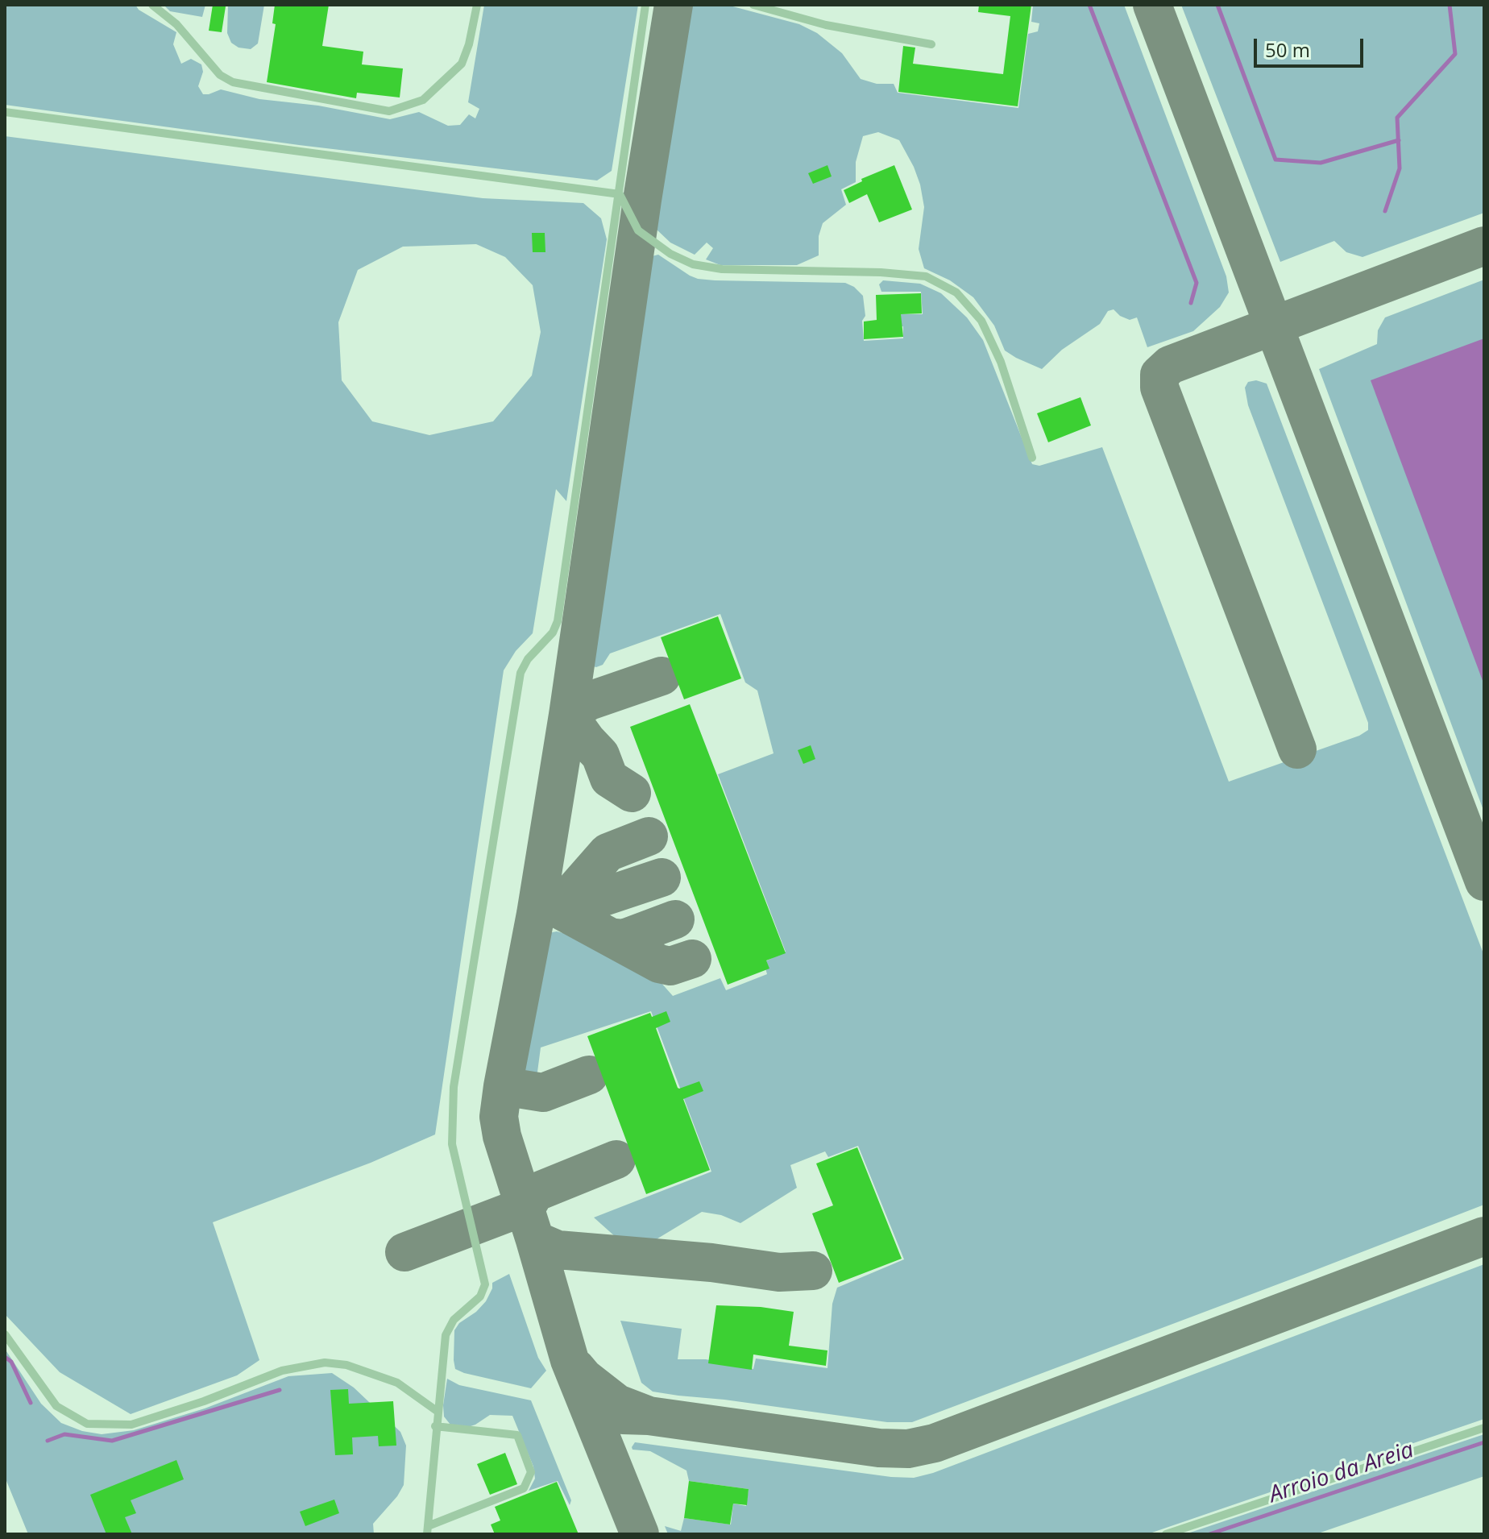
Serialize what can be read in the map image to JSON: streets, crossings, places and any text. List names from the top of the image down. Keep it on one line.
{"water":["Arroio da Areia"],"scale_bar":"50 m"}
